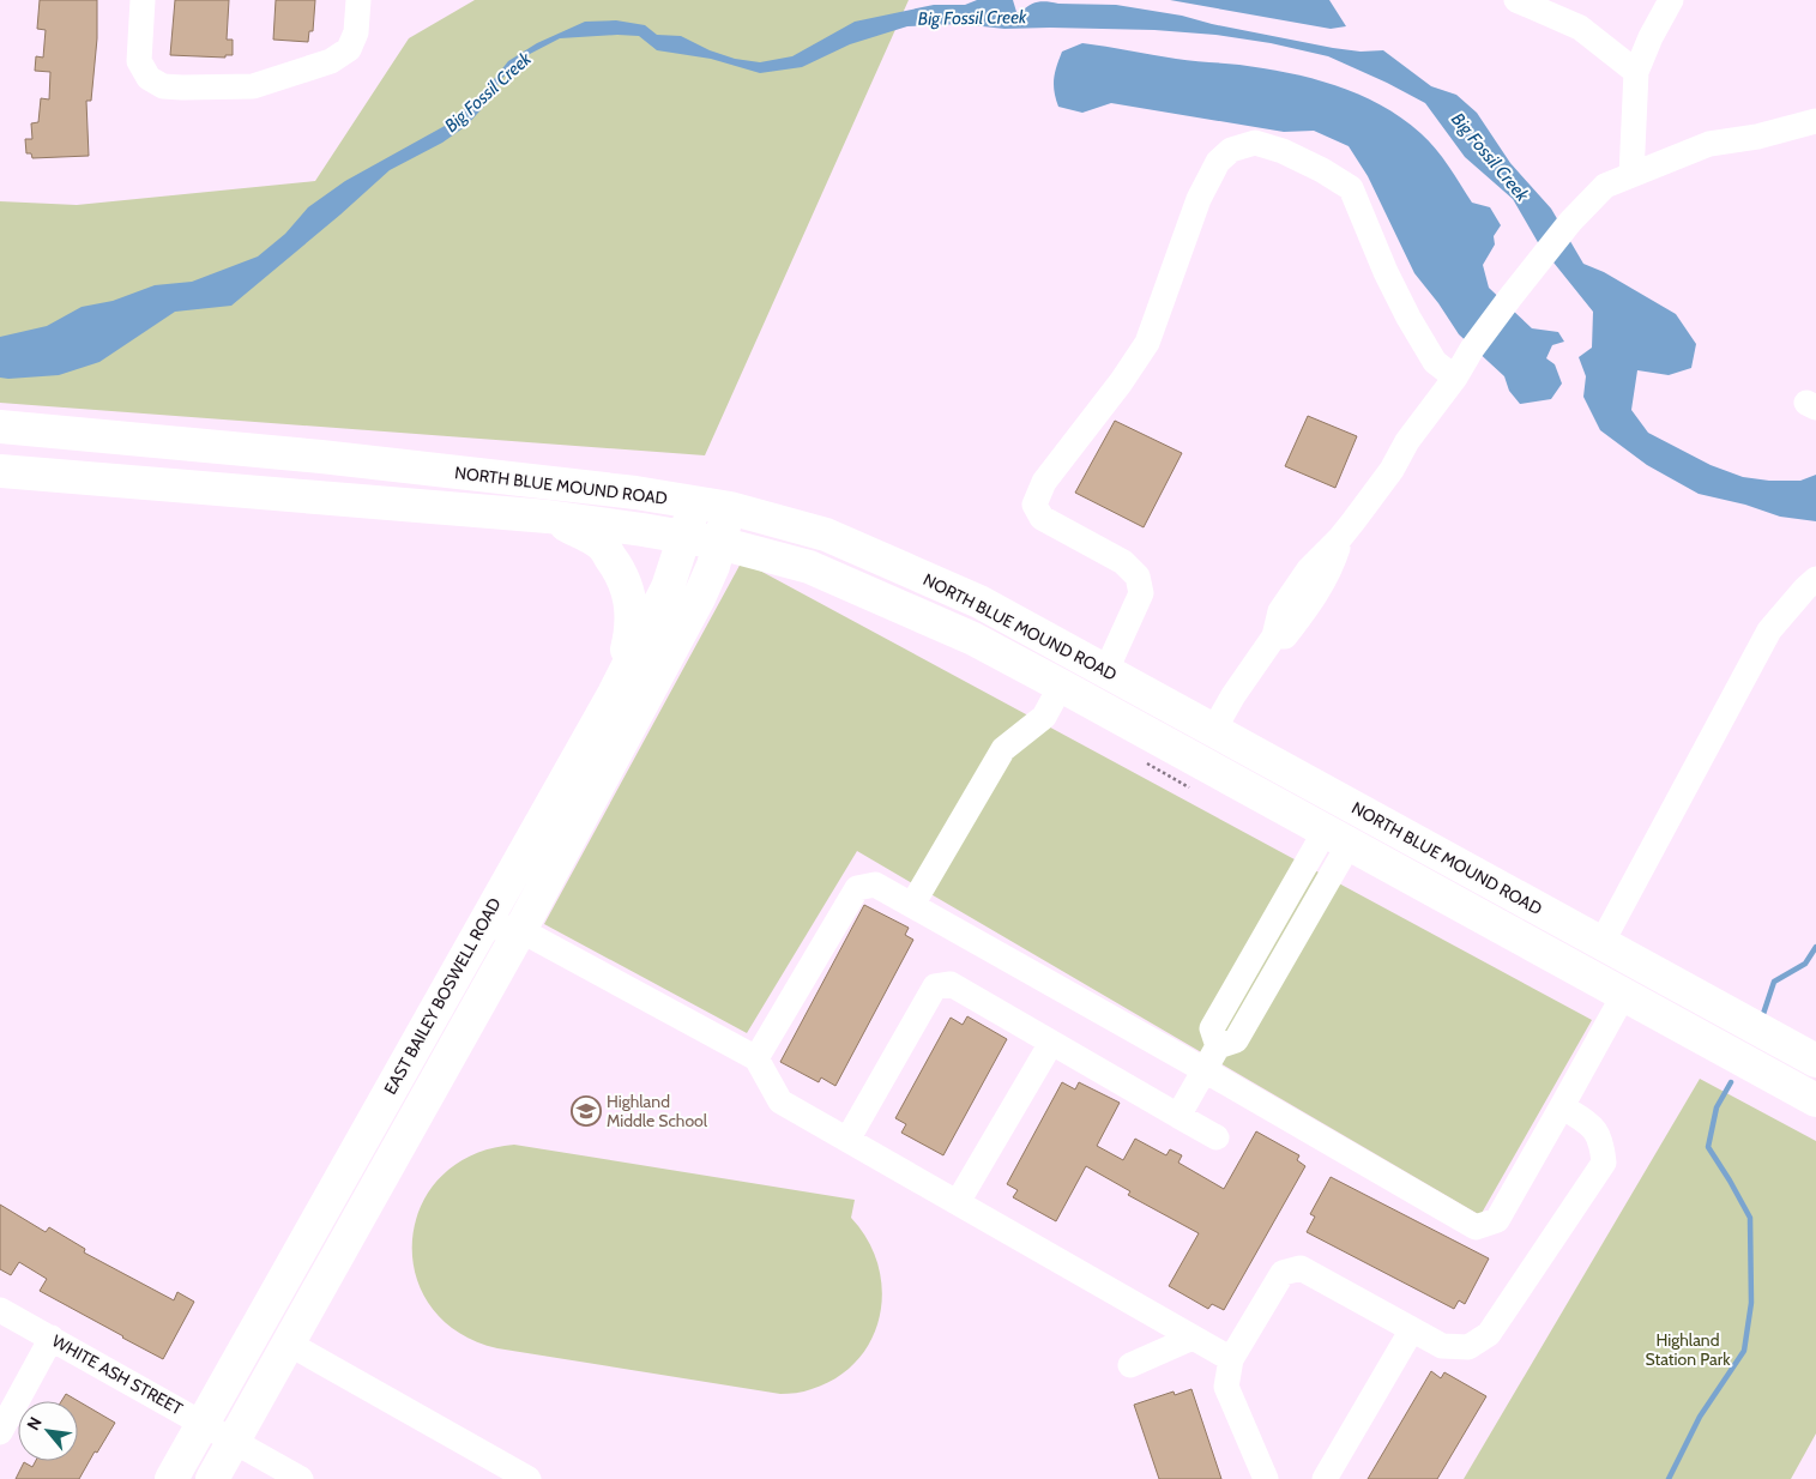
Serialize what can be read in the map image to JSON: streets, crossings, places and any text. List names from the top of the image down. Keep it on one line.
{"streets":{"main road":["NORTH BLUE MOUND ROAD","EAST BAILEY BOSWELL ROAD"],"street":["WHITE ASH STREET"]},"crossings":[["NORTH BLUE MOUND ROAD","EAST BAILEY BOSWELL ROAD"],["EAST BAILEY BOSWELL ROAD","WHITE ASH STREET"]],"water":["Big Fossil Creek"],"parks":["Highland Station Park"],"places":{"school or university":["Highland Middle School"]},"north":"top left"}
